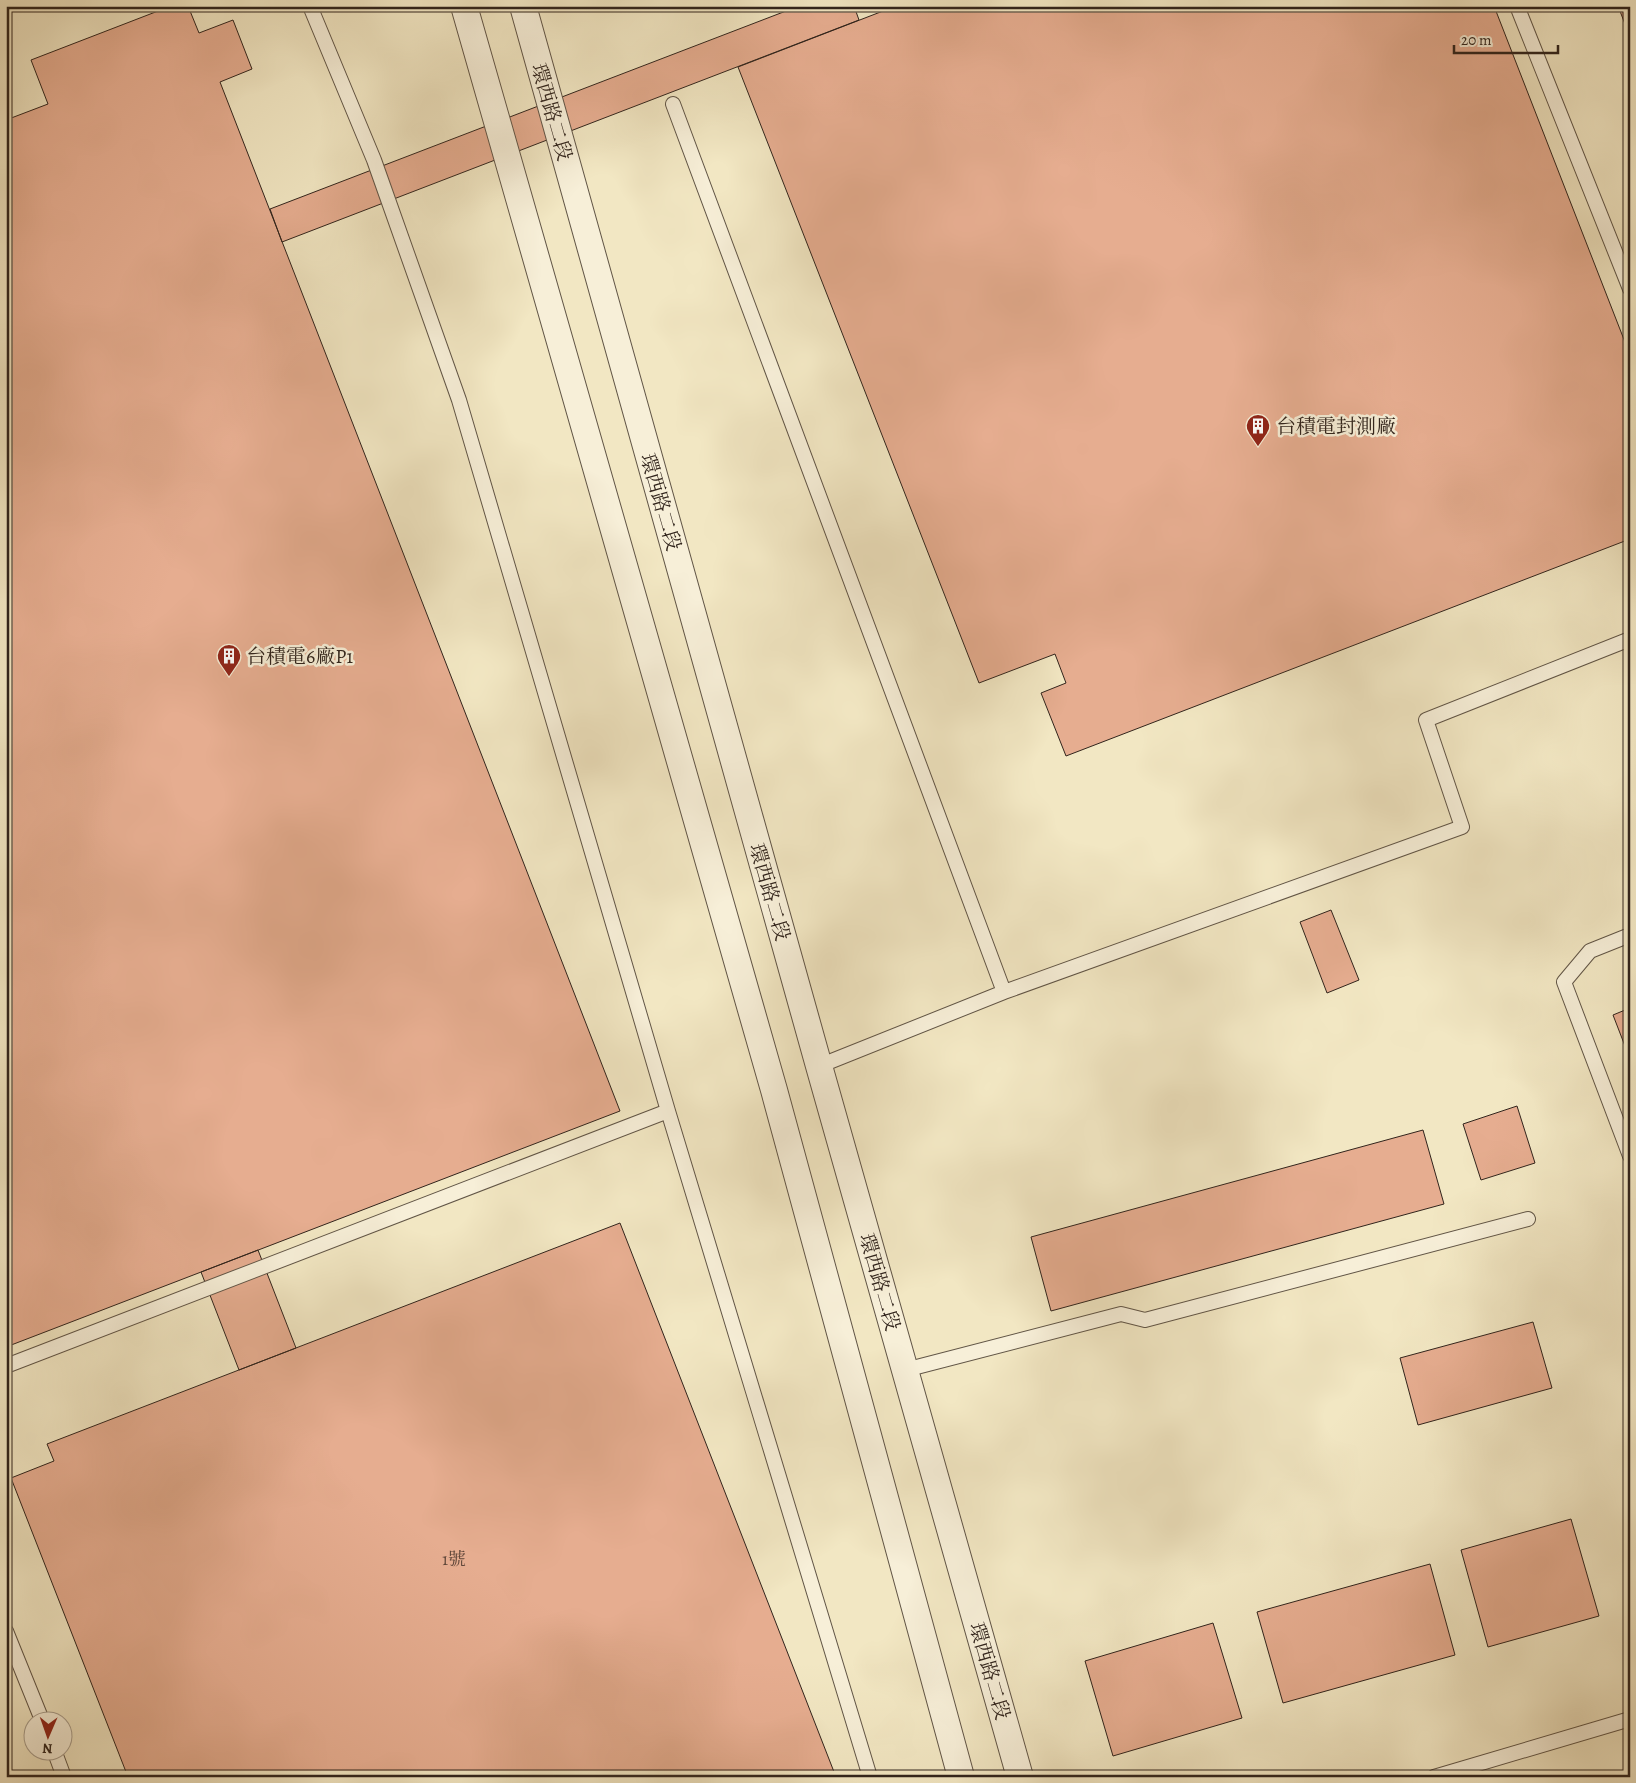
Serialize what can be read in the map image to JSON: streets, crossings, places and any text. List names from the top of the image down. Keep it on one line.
{"streets":{"street":["環西路二段"]},"places":{"building":["台積電封測廠","台積電6廠P1"]},"house_numbers":["1號"],"scale_bar":"20 m","north":"bottom"}
